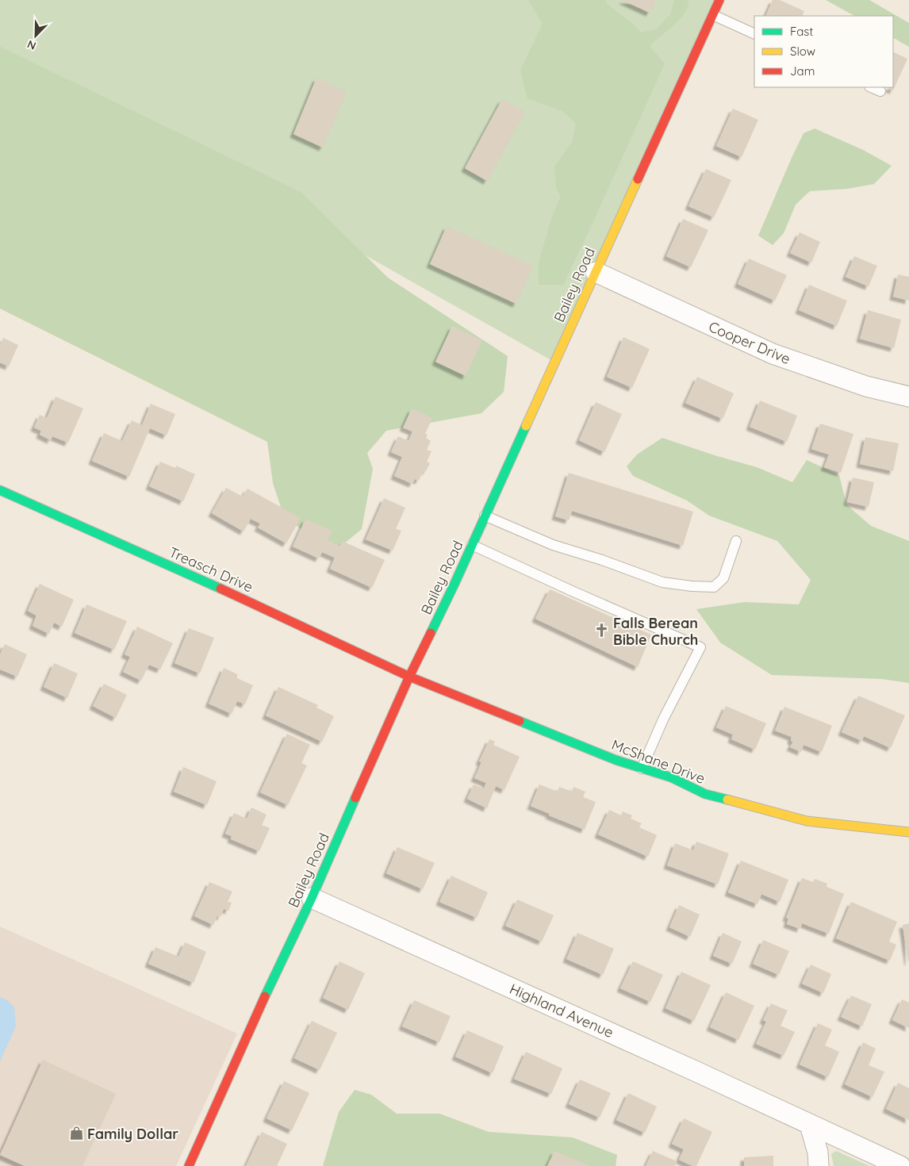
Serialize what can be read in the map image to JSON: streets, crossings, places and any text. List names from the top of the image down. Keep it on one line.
{"streets":{"street":["Bailey Road","Cooper Drive","Treasch Drive","McShane Drive","Highland Avenue"]},"crossings":[["Bailey Road","Cooper Drive"],["Bailey Road","Treasch Drive"],["Bailey Road","McShane Drive"],["Bailey Road","Highland Avenue"],["Treasch Drive","McShane Drive"]],"places":{"church":["Falls Berean Bible Church"],"shop":["Family Dollar"]},"legend":["Fast","Slow","Jam"],"north":"bottom left"}
